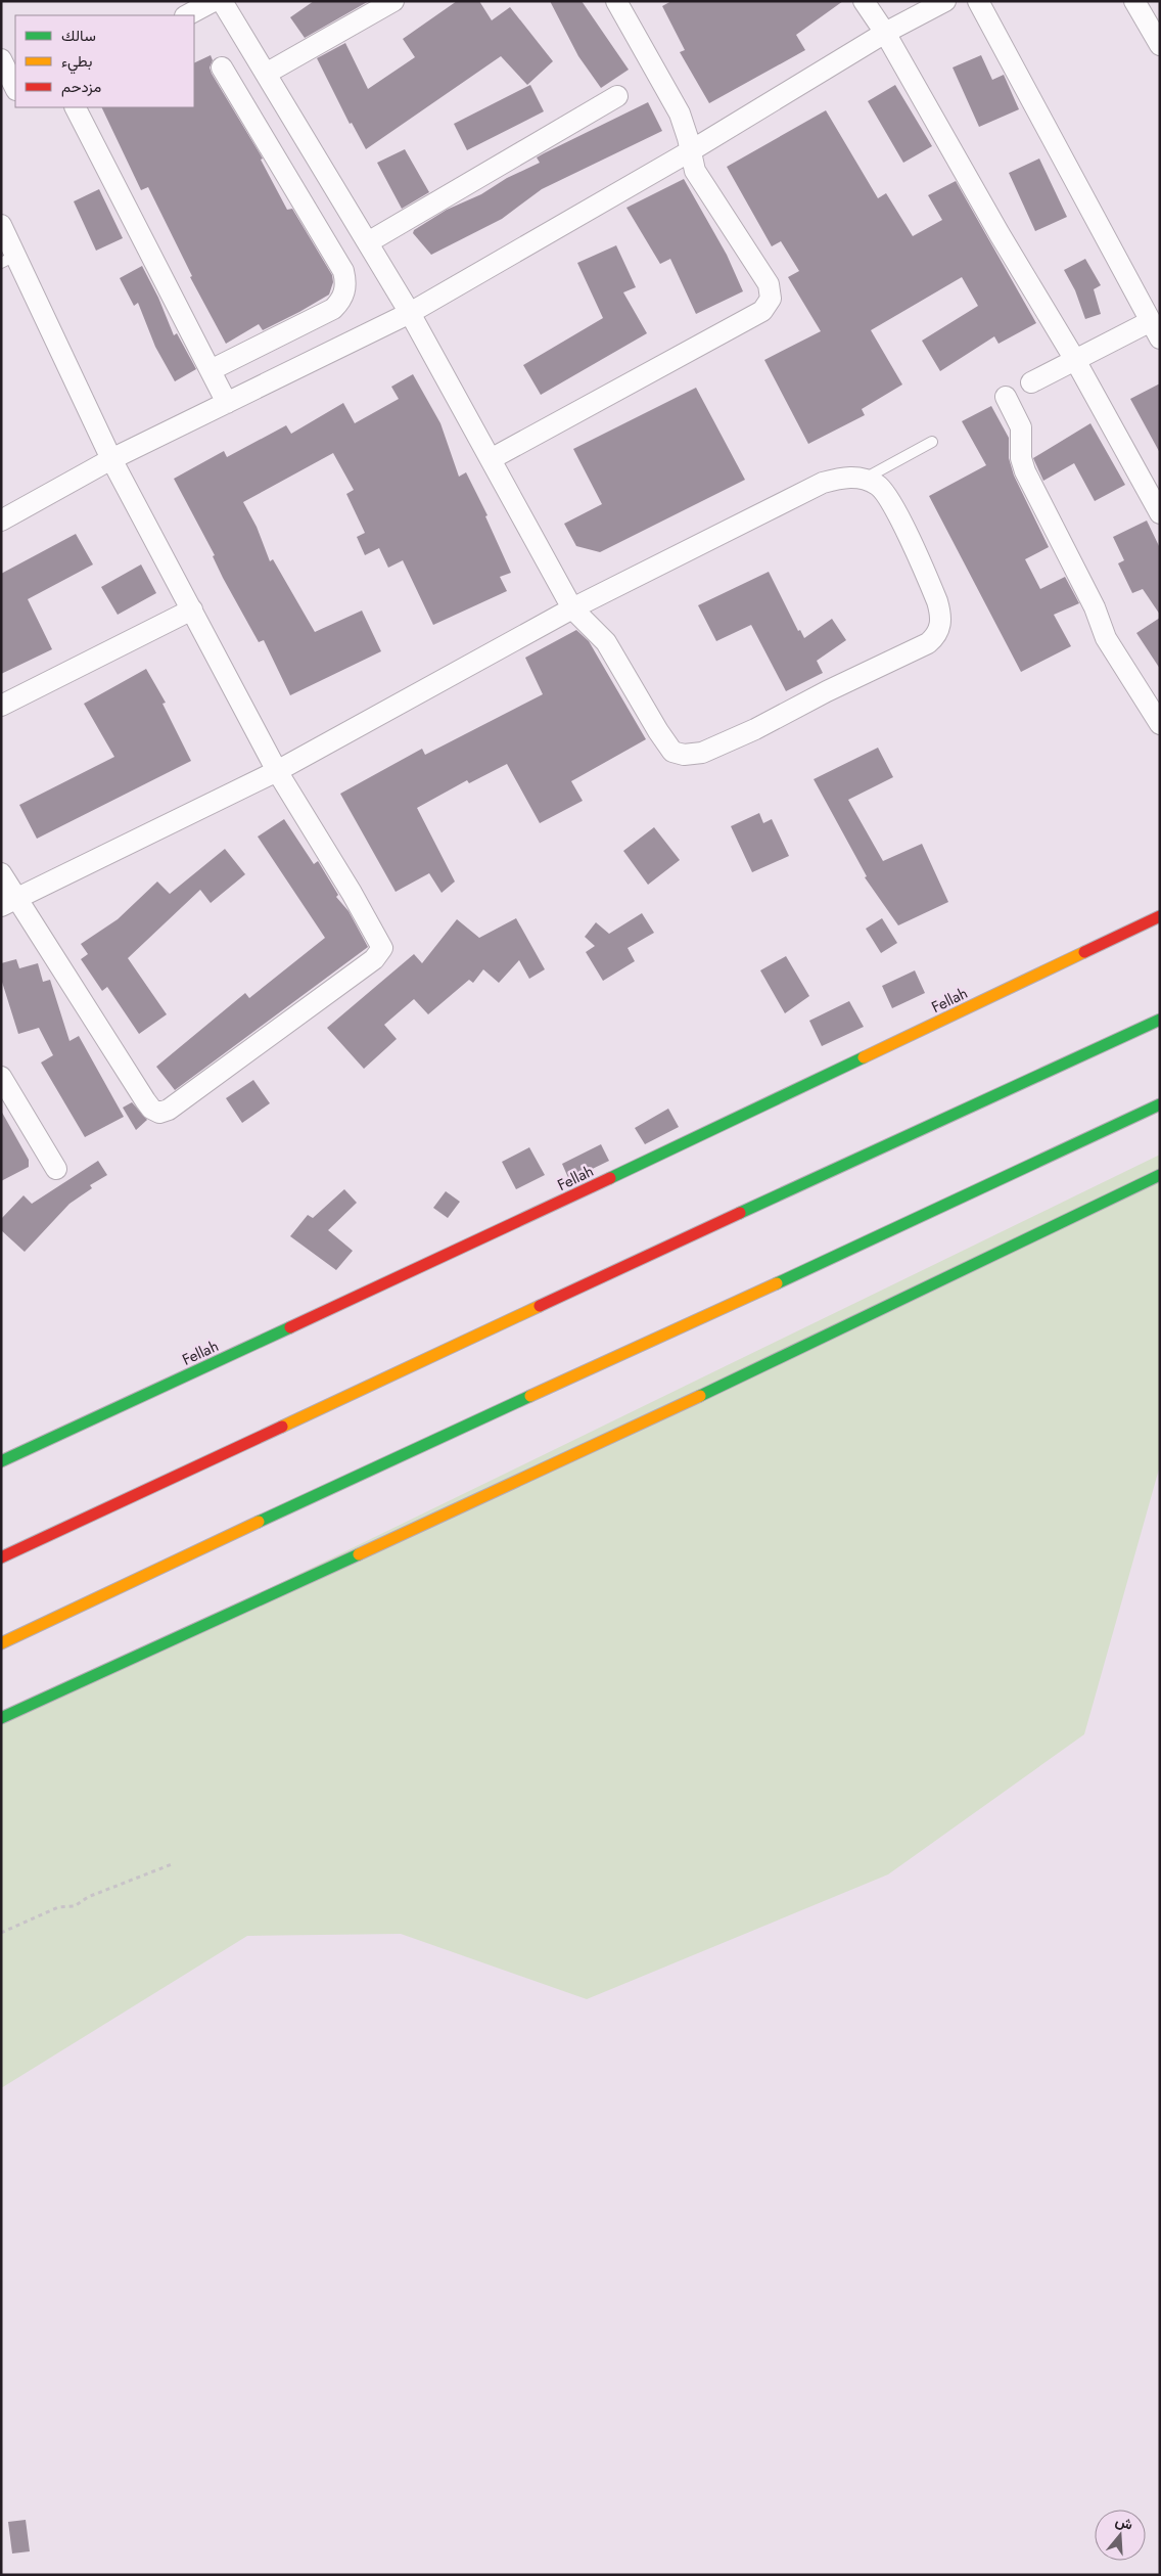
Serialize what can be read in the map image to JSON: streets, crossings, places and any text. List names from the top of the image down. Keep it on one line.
{"streets":{"main road":["Fellah"]},"legend":["سالك","بطيء","مزدحم"],"north":"top"}
